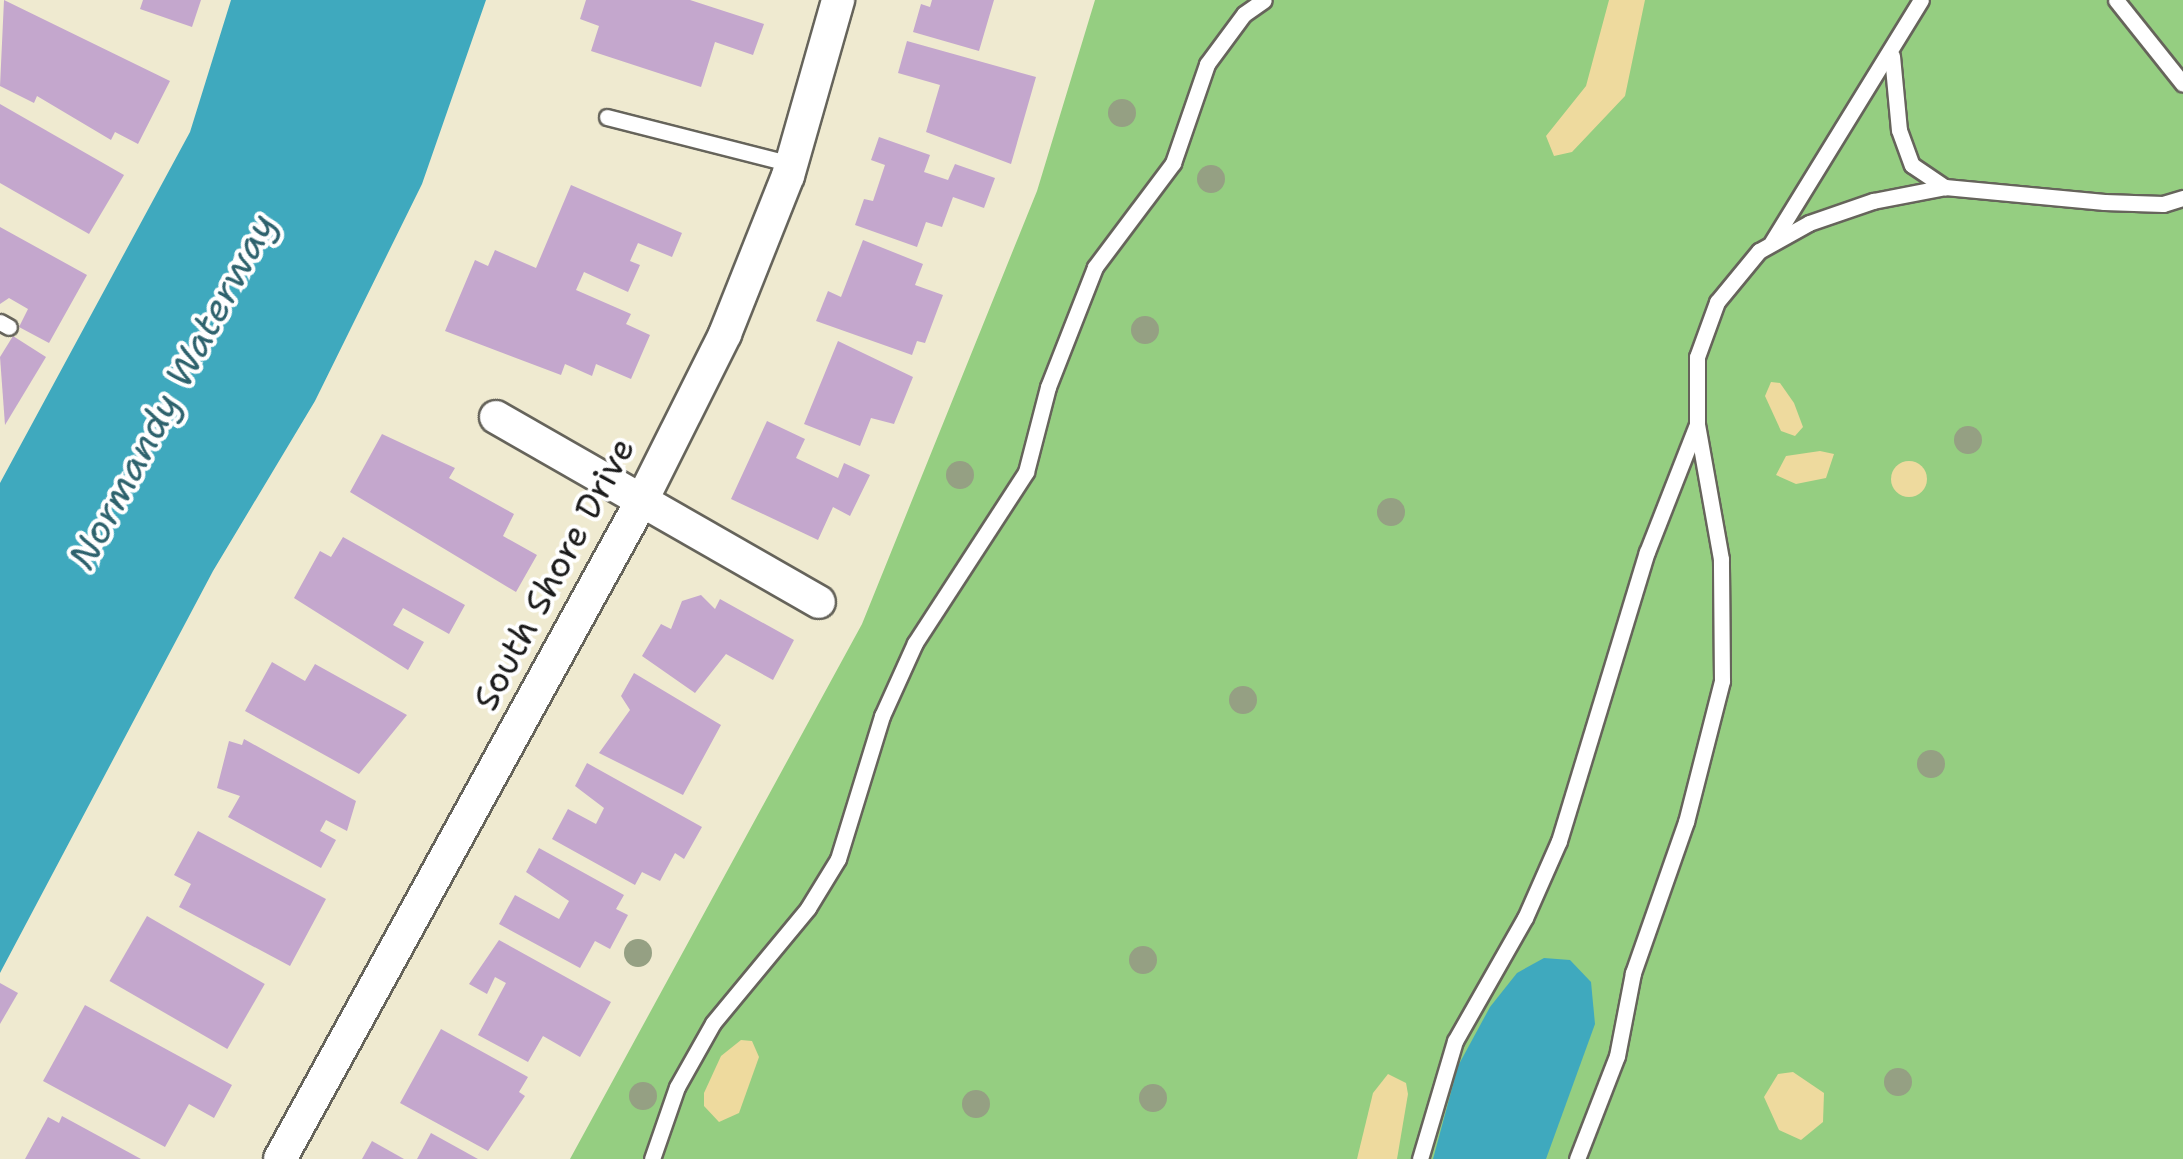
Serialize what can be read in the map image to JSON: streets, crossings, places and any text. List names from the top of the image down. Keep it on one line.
{"streets":{"street":["South Shore Drive"]},"water":["Normandy Waterway"]}
